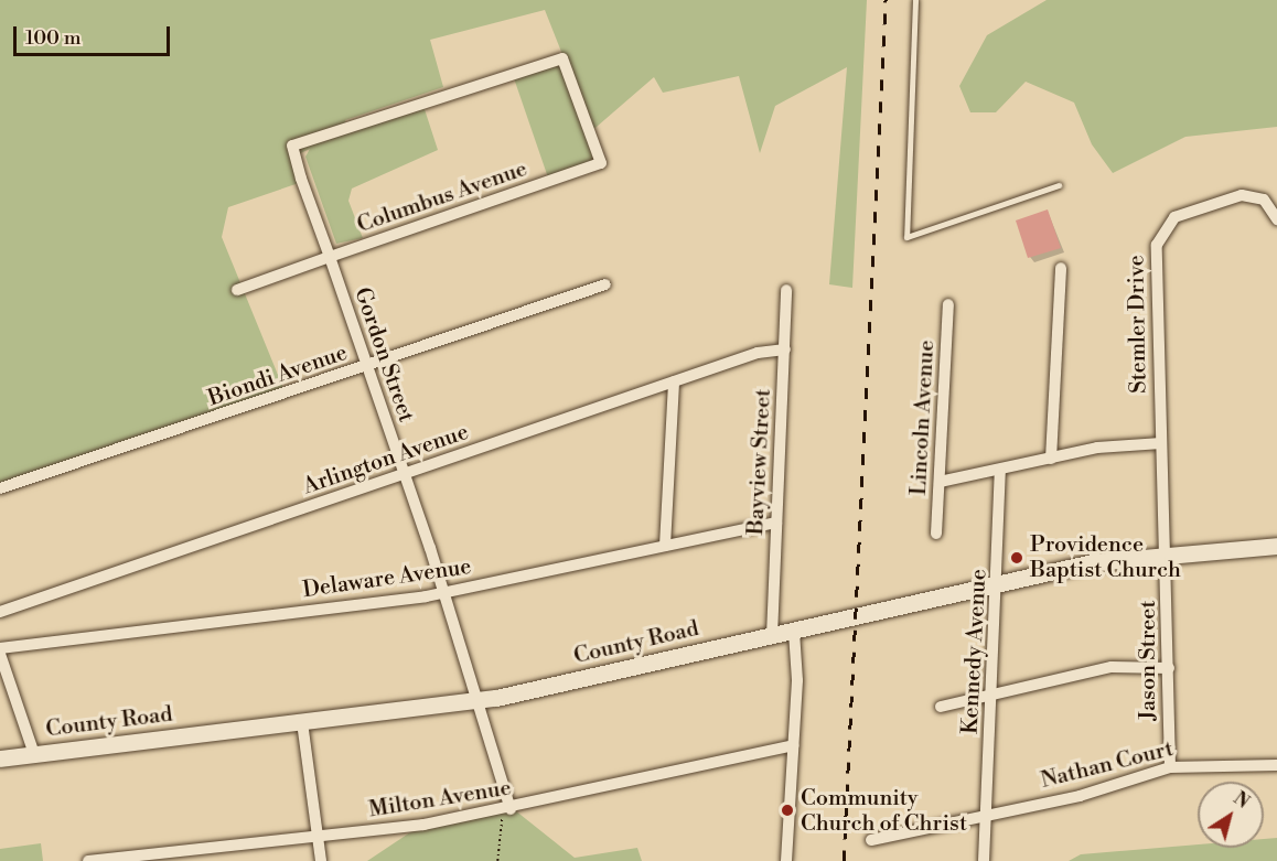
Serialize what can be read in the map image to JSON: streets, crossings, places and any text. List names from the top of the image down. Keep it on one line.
{"streets":{"street":["Columbus Avenue","Stemler Drive","Gordon Street","Biondi Avenue","Lincoln Avenue","Arlington Avenue","Bayview Street","Delaware Avenue","County Road","Kennedy Avenue","Jason Street","Nathan Court","Milton Avenue"]},"crossings":[["Columbus Avenue","Gordon Street"],["Stemler Drive","County Road"],["Stemler Drive","Jason Street"],["Gordon Street","Biondi Avenue"],["Gordon Street","Arlington Avenue"],["Gordon Street","Delaware Avenue"],["Gordon Street","County Road"],["Gordon Street","Milton Avenue"],["Arlington Avenue","Bayview Street"],["Bayview Street","Delaware Avenue"],["Bayview Street","County Road"],["County Road","Kennedy Avenue"],["County Road","Jason Street"],["Kennedy Avenue","Nathan Court"],["Jason Street","Nathan Court"]],"places":["Providence Baptist Church","Community Church of Christ"],"scale_bar":"100 m","north":"top right"}
